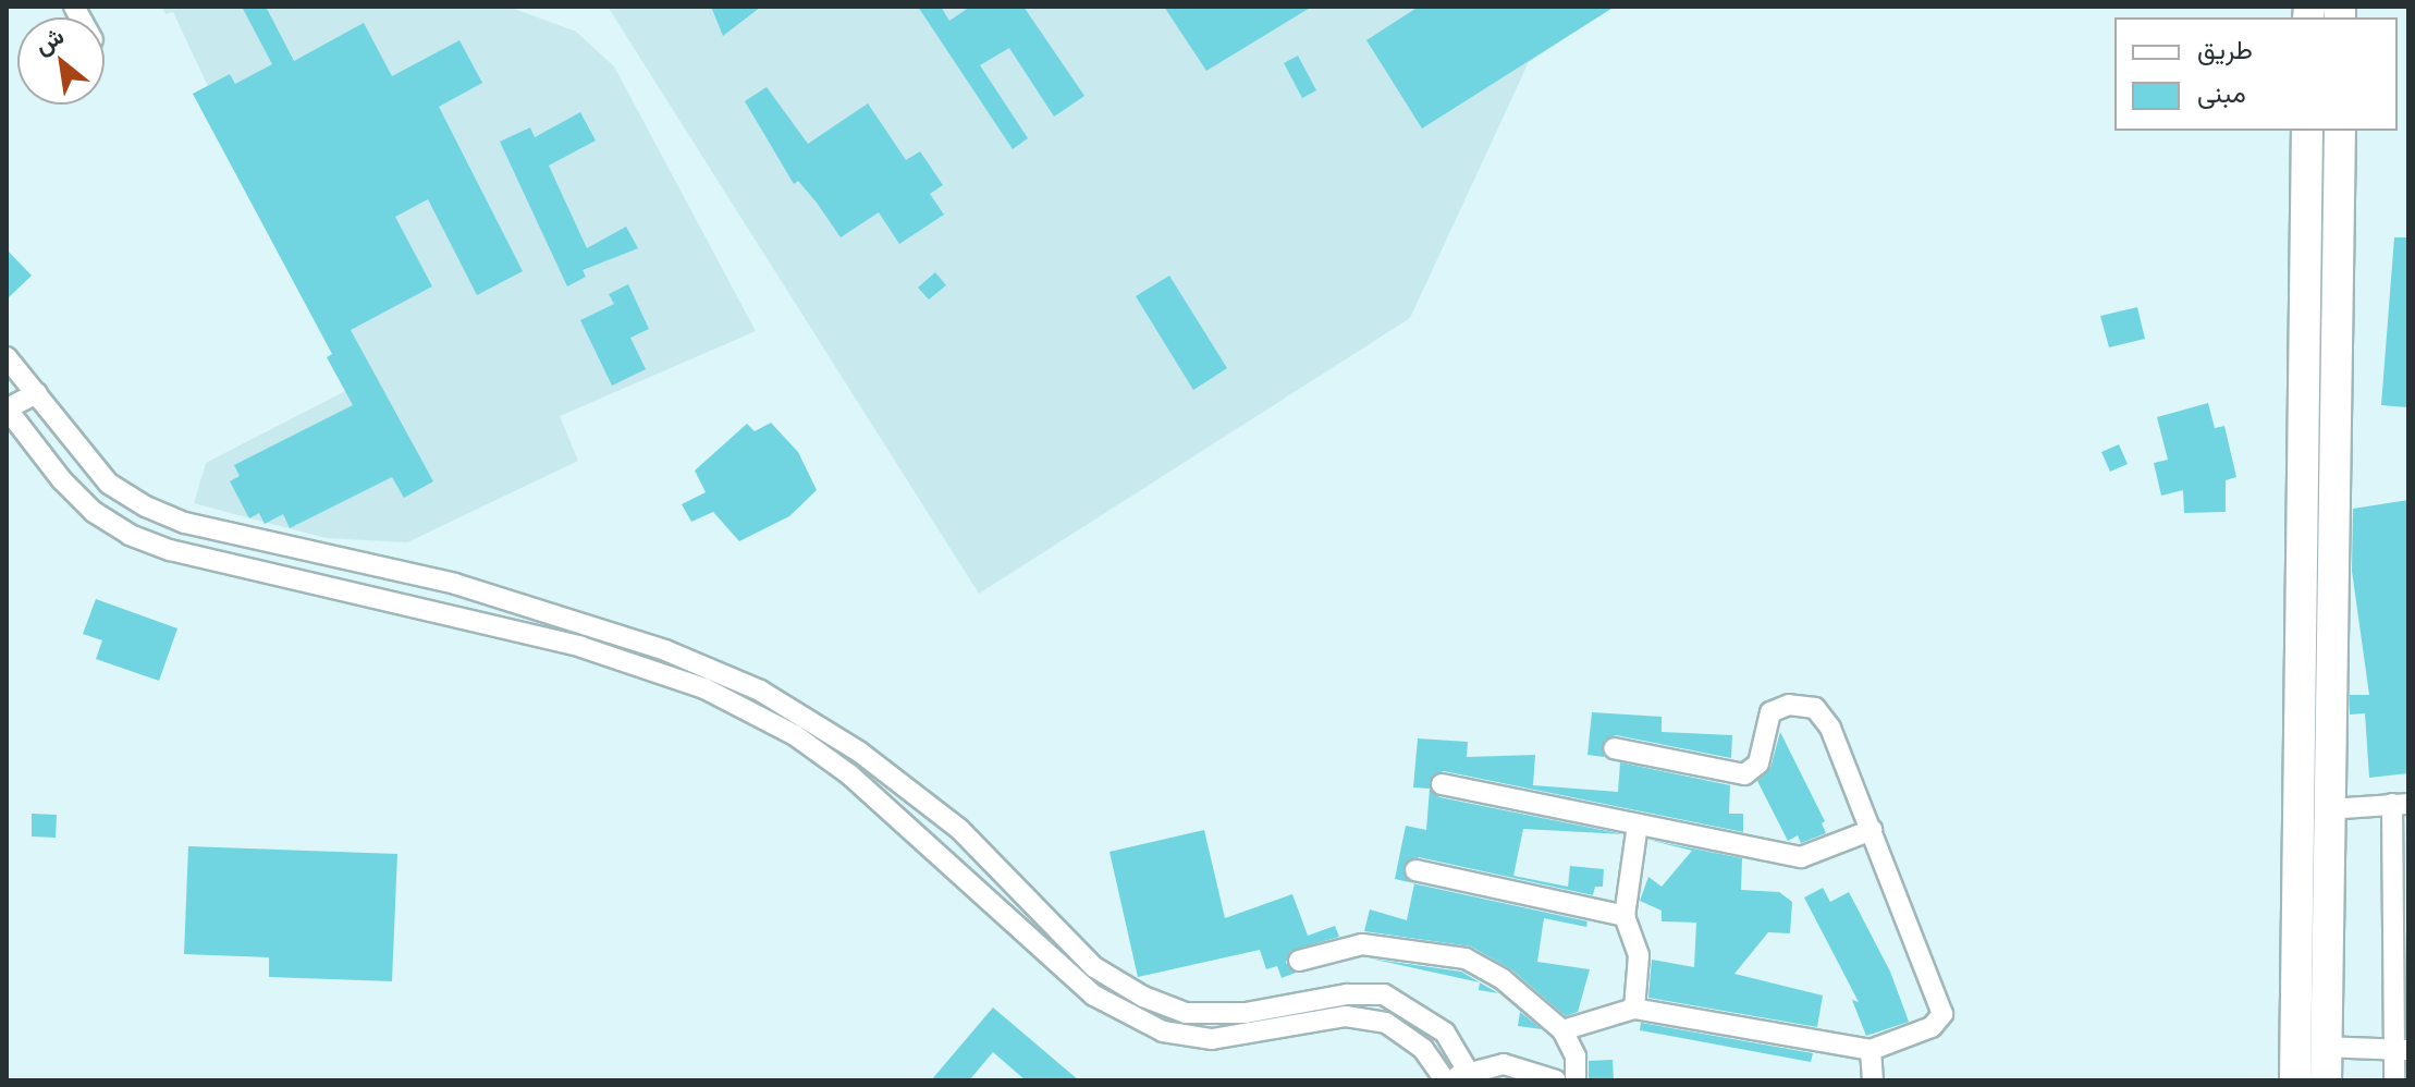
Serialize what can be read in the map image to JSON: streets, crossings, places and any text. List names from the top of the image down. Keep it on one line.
{"legend":["طريق","مبنى"],"north":"top left"}
